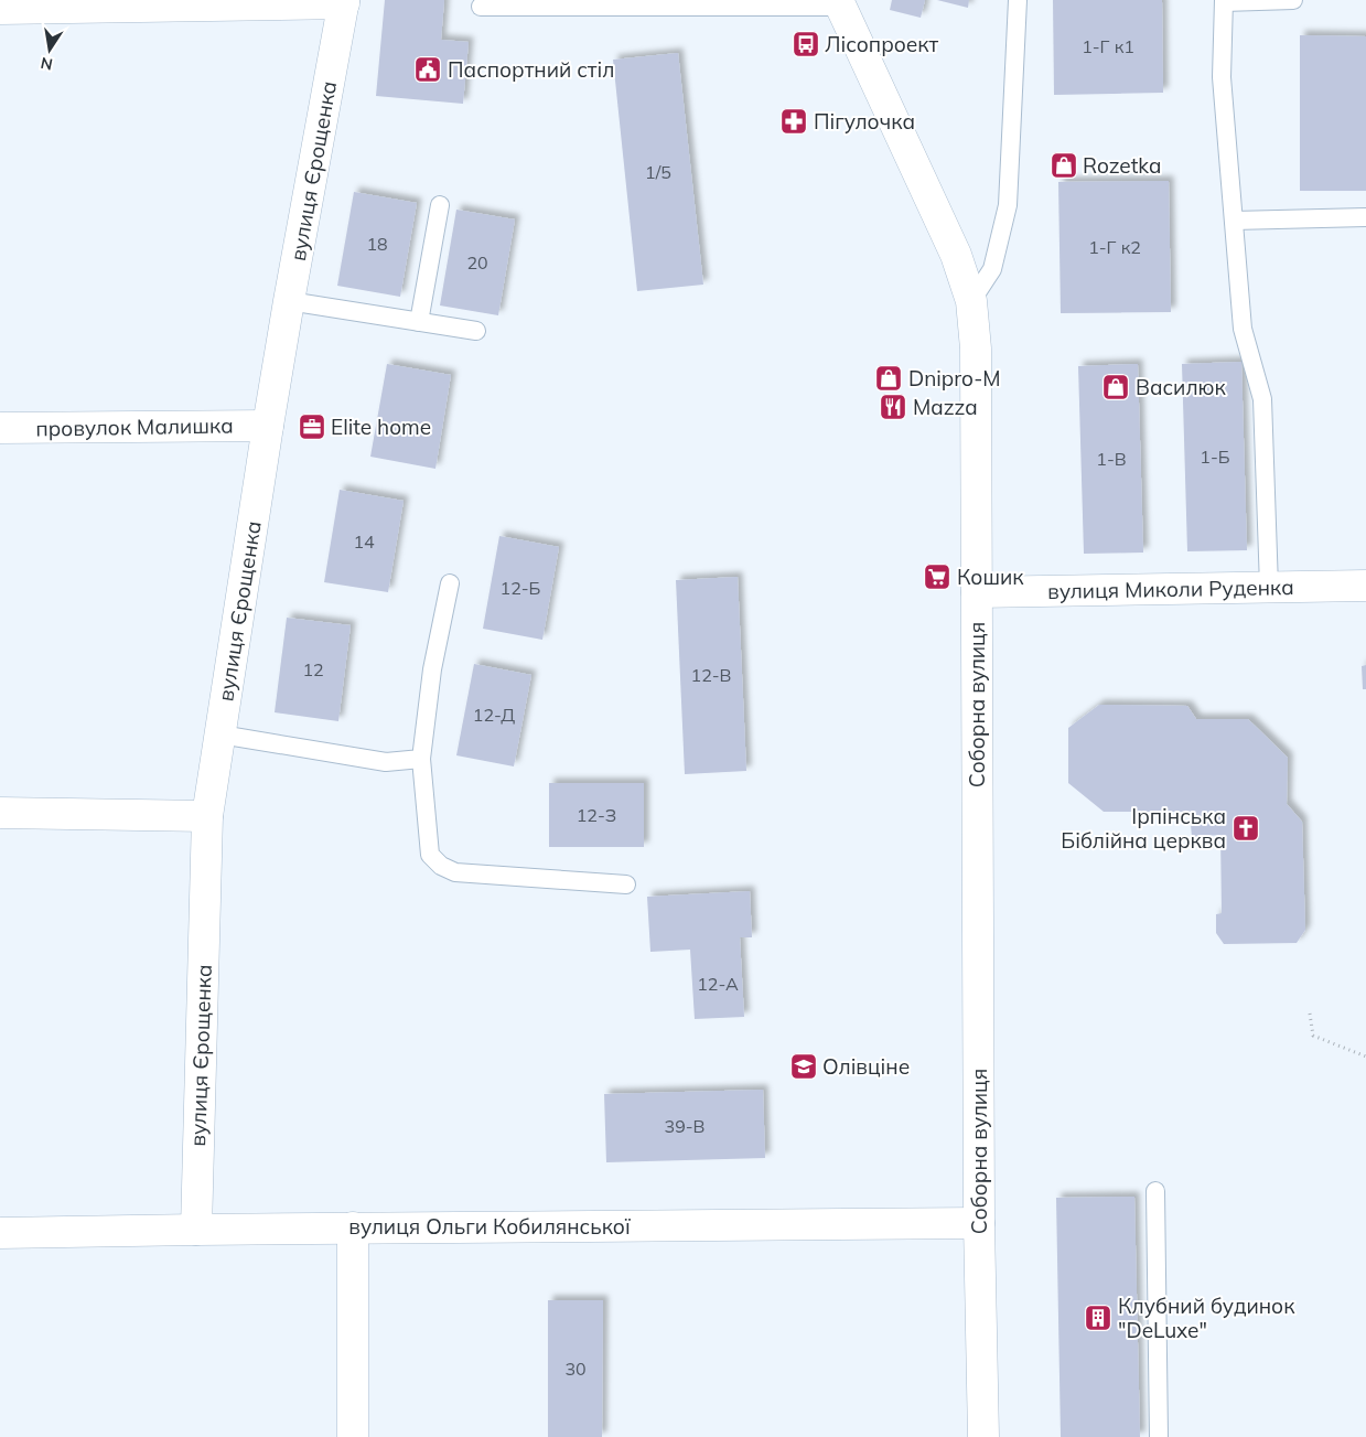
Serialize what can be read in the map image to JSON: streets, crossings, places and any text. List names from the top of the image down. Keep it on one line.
{"streets":{"street":["вулиця Єрощенка","провулок Малишка","вулиця Миколи Руденка","Соборна вулиця","вулиця Ольги Кобилянської"]},"crossings":[["вулиця Єрощенка","провулок Малишка"],["вулиця Єрощенка","вулиця Ольги Кобилянської"],["вулиця Миколи Руденка","Соборна вулиця"],["Соборна вулиця","вулиця Ольги Кобилянської"]],"places":{"bus stop":["Лісопроект"],"public building":["Паспортний стіл"],"pharmacy":["Пігулочка"],"shop":["Rozetka","Dnipro-M","Василюк"],"restaurant":["Mazza"],"office":["Elite home"],"supermarket":["Кошик"],"church":["Ірпінська Біблійна церква"],"school or university":["Олівціне"],"building":["Клубний будинок \"DeLuxe\""]},"house_numbers":["1-Г к1","1/5","18","1-Г к2","20","1-Б","1-В","14","12-Б","12","12-В","12-Д","12-З","12-А","39-В","30"],"north":"bottom"}
